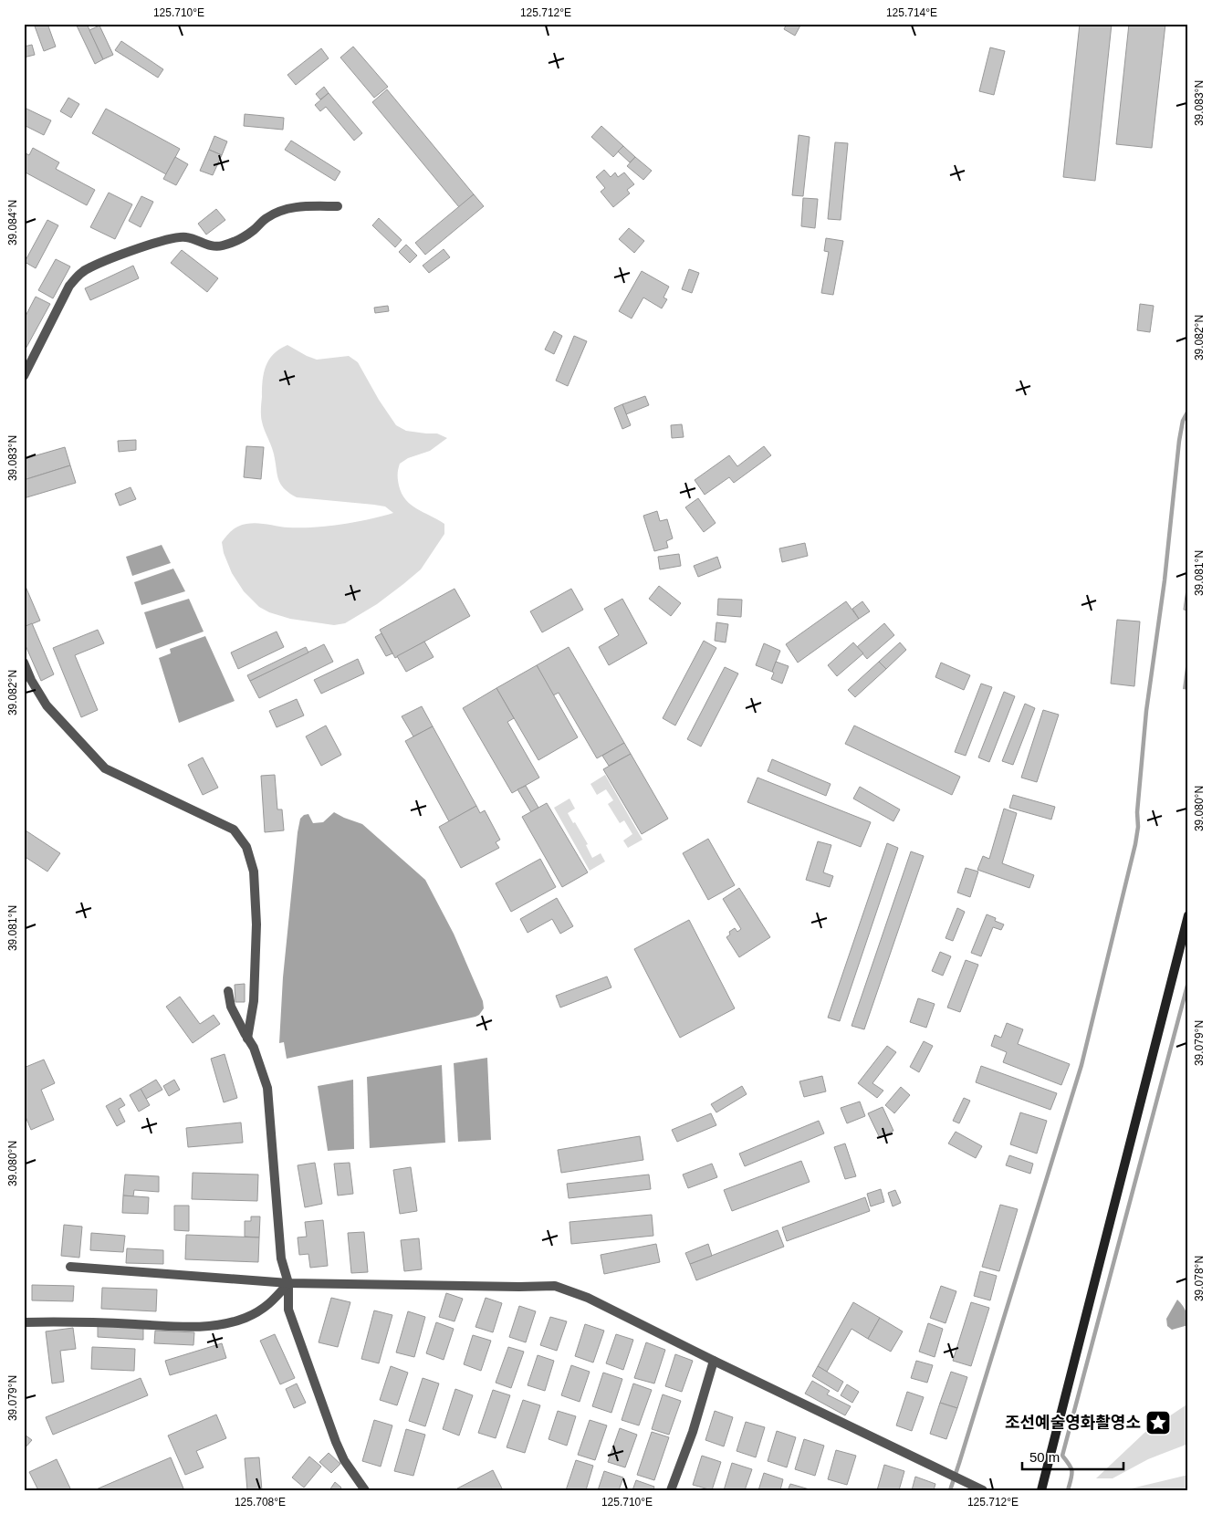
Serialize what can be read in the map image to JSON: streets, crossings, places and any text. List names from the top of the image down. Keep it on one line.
{"places":{"place":["조선예술영화촬영소"]},"scale_bar":"50 m","coordinates":["125.710°E","125.712°E","125.714°E","39.083°N","39.084°N","39.082°N","39.081°N","39.080°N","39.079°N","39.078°N","125.708°E"]}
